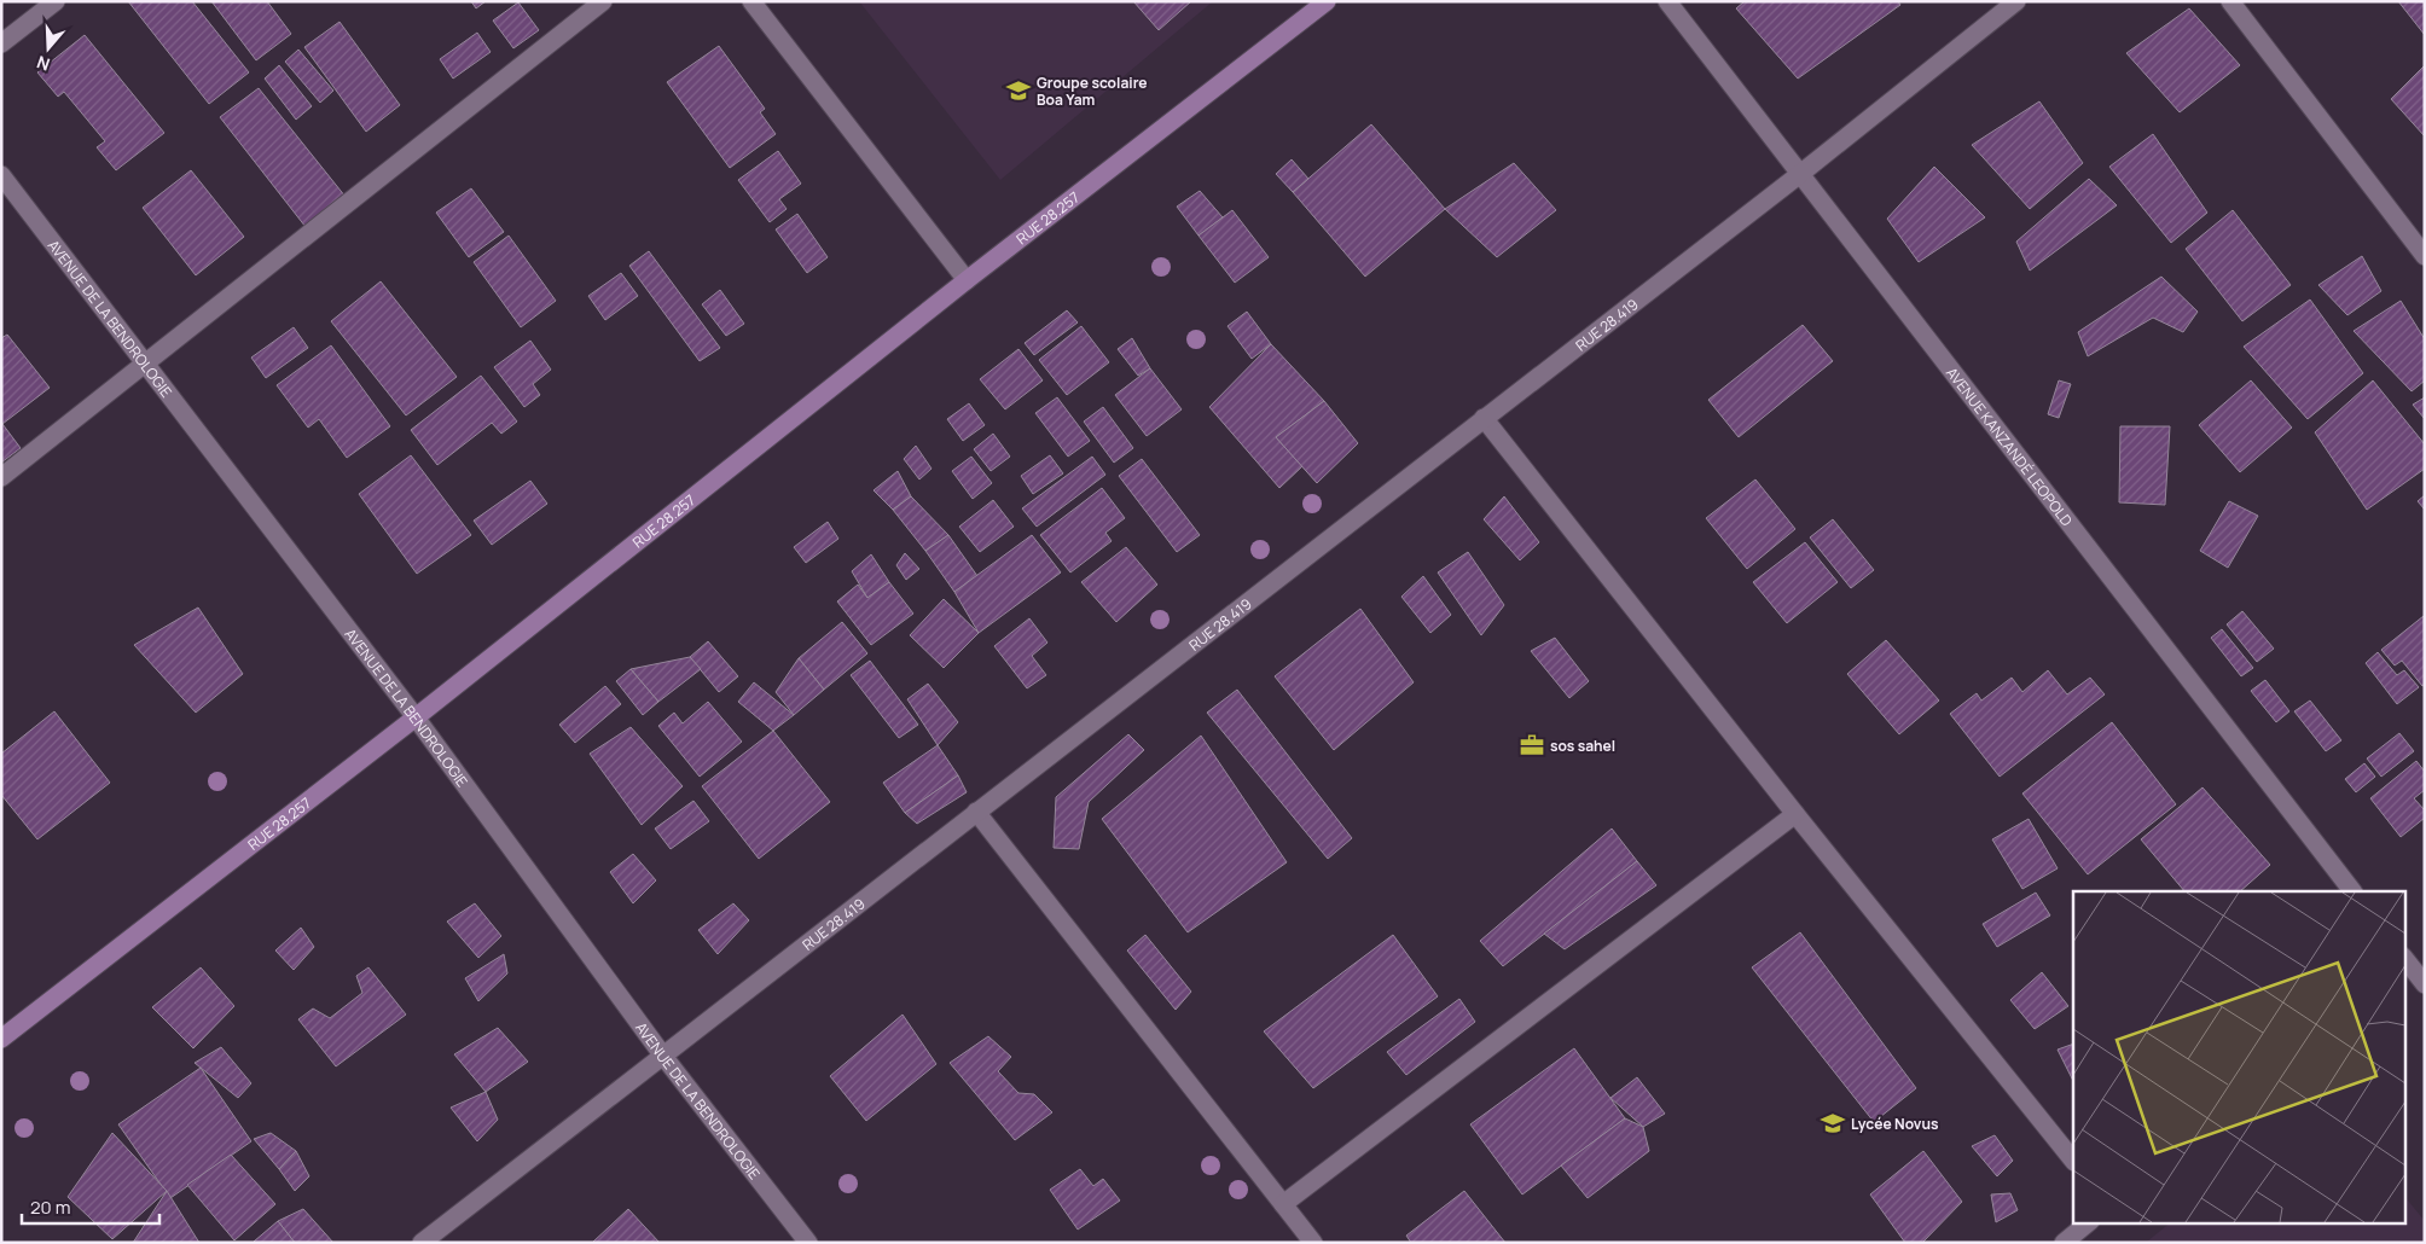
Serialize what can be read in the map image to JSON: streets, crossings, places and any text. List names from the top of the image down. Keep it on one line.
{"streets":{"street":["RUE 28.257","AVENUE DE LA BENDROLOGIE","RUE 28.419","AVENUE KANZANDÉ LEOPOLD"]},"crossings":[["RUE 28.257","AVENUE DE LA BENDROLOGIE"],["AVENUE DE LA BENDROLOGIE","RUE 28.419"],["RUE 28.419","AVENUE KANZANDÉ LEOPOLD"]],"places":{"school or university":["Groupe scolaire Boa Yam","Lycée Novus"],"office":["sos sahel"]},"scale_bar":"20 m","north":"bottom"}
